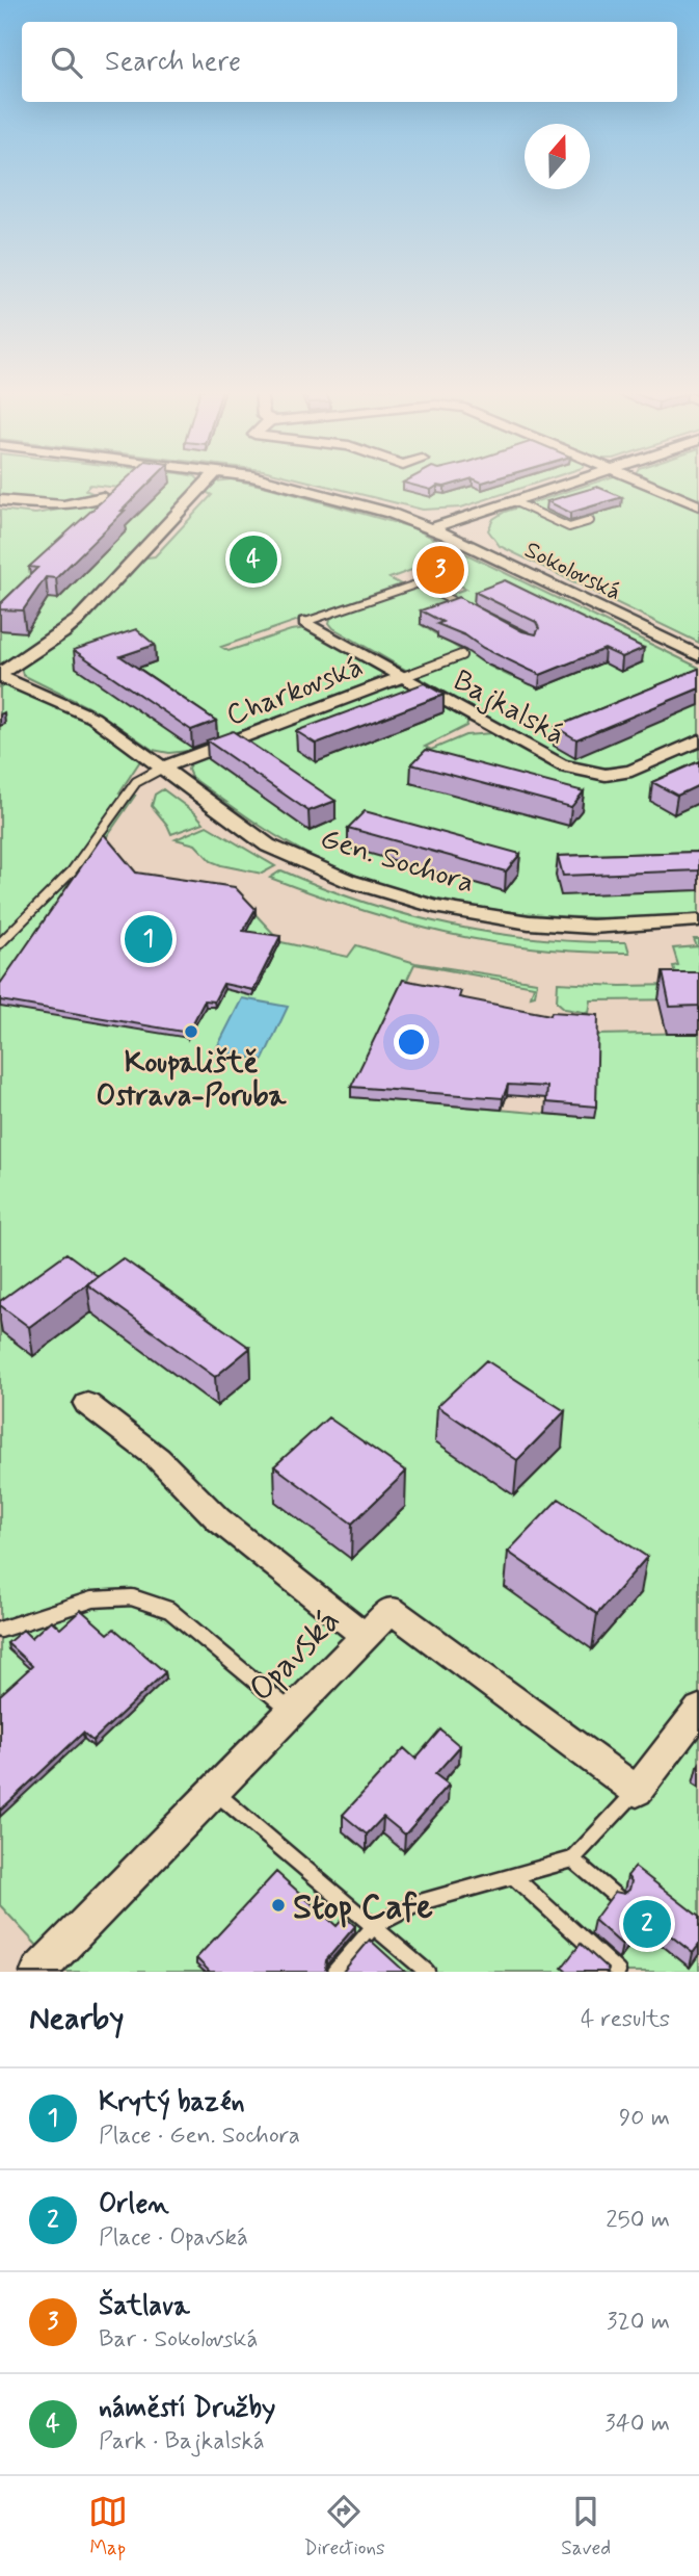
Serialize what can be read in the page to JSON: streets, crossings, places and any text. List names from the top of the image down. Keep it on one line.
{"streets":{"street":["Sokolovská","Charkovská","Bajkalská","Gen. Sochora","Opavská"]},"crossings":[["Charkovská","Bajkalská"],["Charkovská","Gen. Sochora"]],"places":["Koupaliště Ostrava-Poruba","Stop Cafe"],"north":"top","page":{"search":"Search here","pins":["4","3","1","2"],"heading":["Nearby","4 results"],"list":[{"mark":"1","name":"Krytý bazén","note":"Place · Gen. Sochora","value":"90 m"},{"mark":"2","name":"Orlen","note":"Place · Opavská","value":"250 m"},{"mark":"3","name":"Šatlava","note":"Bar · Sokolovská","value":"320 m"},{"mark":"4","name":"náměstí Družby","note":"Park · Bajkalská","value":"340 m"}],"nav":["Map","Directions","Saved"]}}
